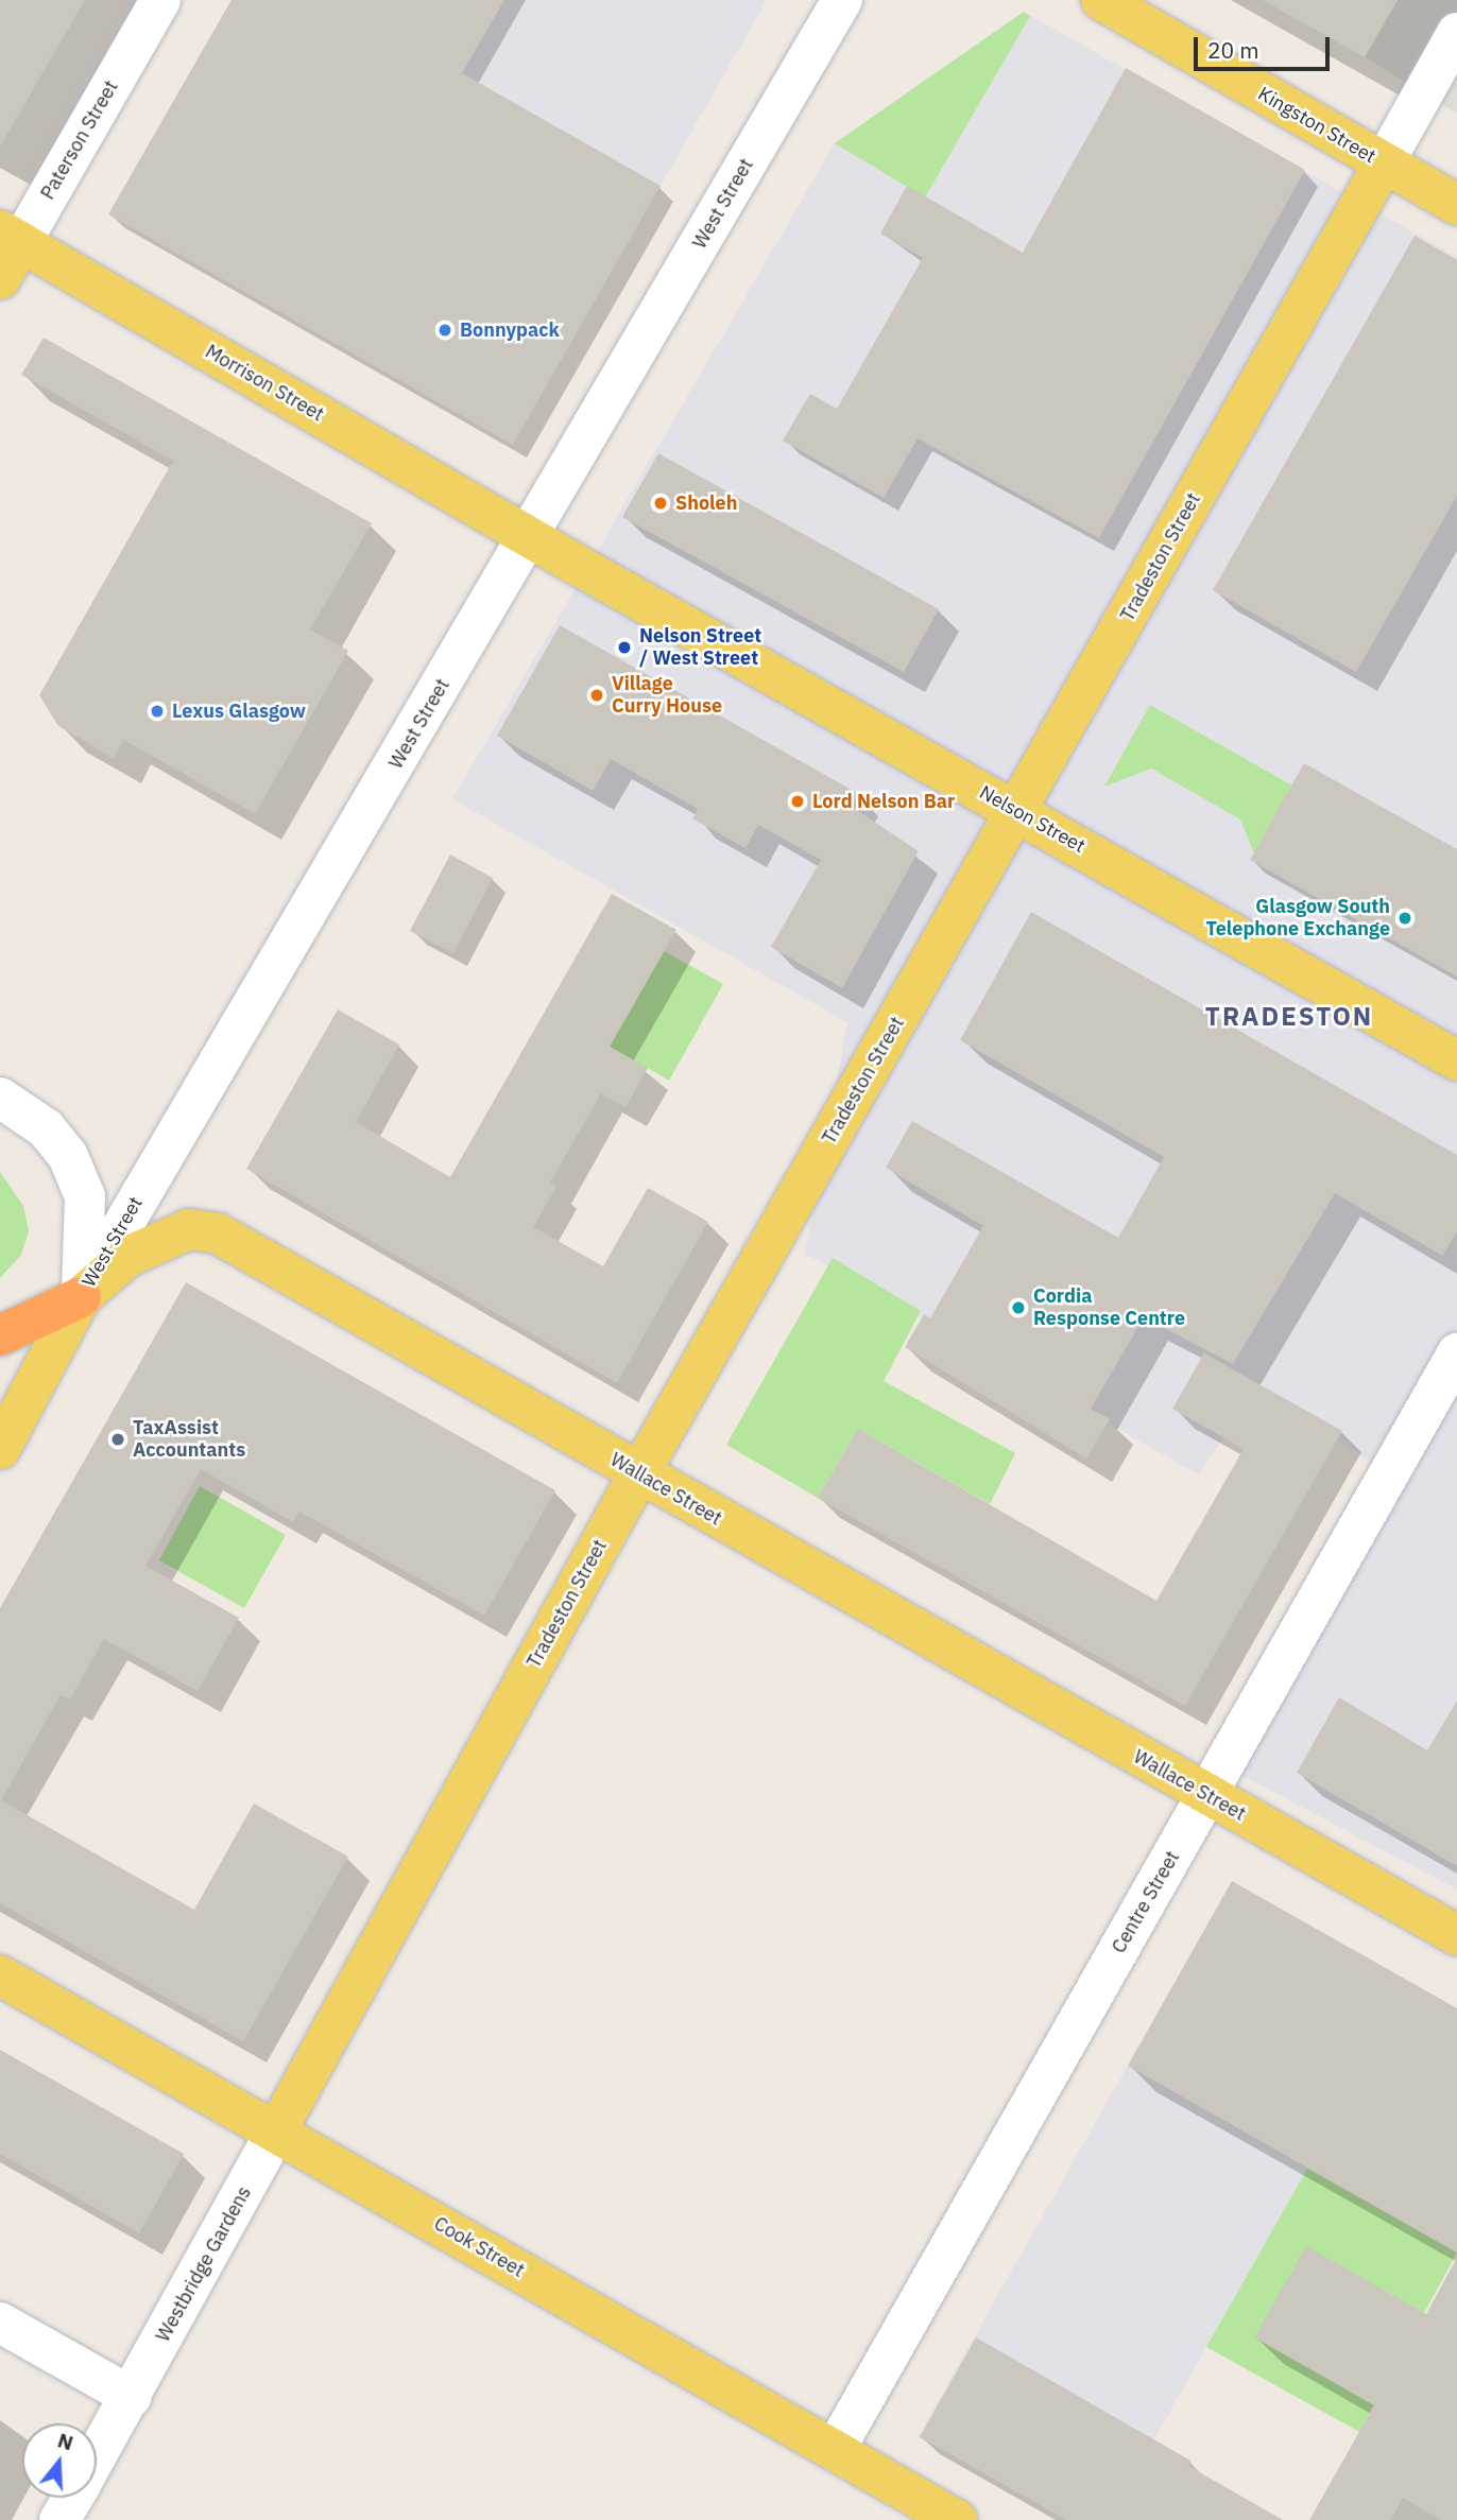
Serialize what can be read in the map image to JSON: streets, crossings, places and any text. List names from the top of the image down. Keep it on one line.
{"streets":{"main road":["Kingston Street","Paterson Street","West Street","Morrison Street","Tradeston Street","Nelson Street","Wallace Street","Cook Street"],"street":["Centre Street","Westbridge Gardens"]},"crossings":[["Kingston Street","Tradeston Street"],["Paterson Street","Morrison Street"],["West Street","Morrison Street"],["West Street","Nelson Street"],["West Street","Wallace Street"],["Morrison Street","Nelson Street"],["Tradeston Street","Nelson Street"],["Tradeston Street","Wallace Street"],["Tradeston Street","Cook Street"],["Tradeston Street","Westbridge Gardens"],["Wallace Street","Centre Street"],["Centre Street","Cook Street"],["Cook Street","Westbridge Gardens"]],"districts":["TRADESTON"],"places":["Bonnypack","Sholeh","Nelson Street / West Street","Village Curry House","Lexus Glasgow","Lord Nelson Bar","Glasgow South Telephone Exchange","Cordia Response Centre","TaxAssist Accountants"],"scale_bar":"20 m","north":"top"}
